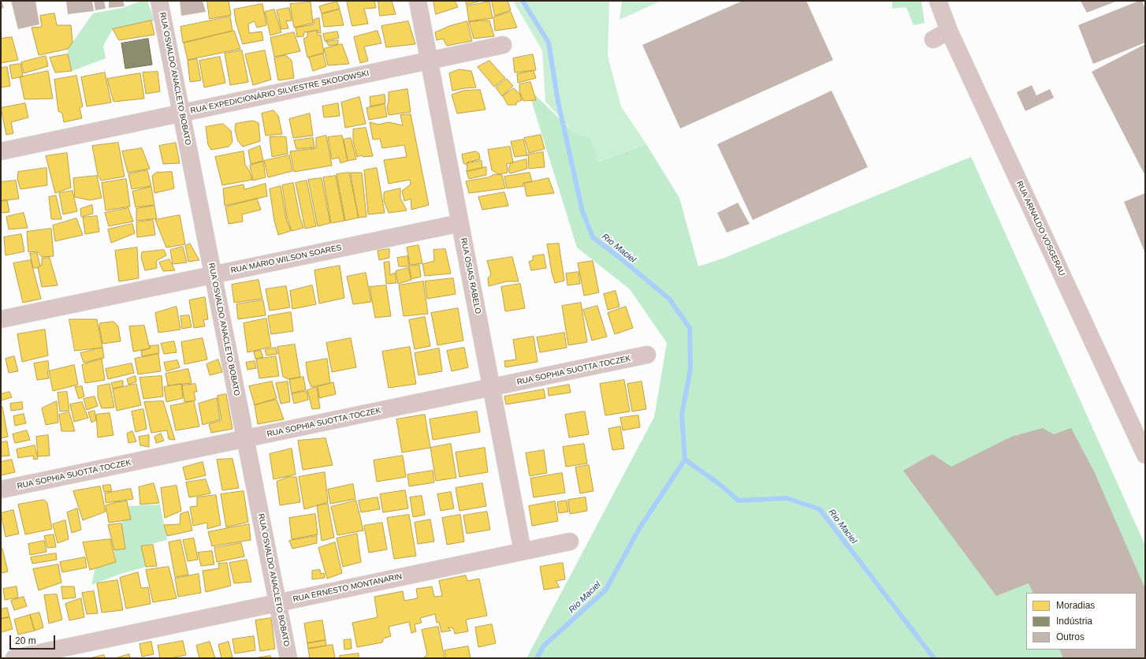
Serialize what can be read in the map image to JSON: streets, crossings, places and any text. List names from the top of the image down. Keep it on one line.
{"streets":{"street":["RUA OSVALDO ANACLETO BOBATO","RUA EXPEDICIONÁRIO SILVESTRE SKODOWSKI","RUA ARNALDO VOSGERAU","RUA MÁRIO WILSON SOARES","RUA OSIAS RABELO","RUA SOPHIA SUOTTA TOCZEK","RUA ERNESTO MONTANARIN"]},"crossings":[["RUA OSVALDO ANACLETO BOBATO","RUA EXPEDICIONÁRIO SILVESTRE SKODOWSKI"],["RUA OSVALDO ANACLETO BOBATO","RUA MÁRIO WILSON SOARES"],["RUA OSVALDO ANACLETO BOBATO","RUA SOPHIA SUOTTA TOCZEK"],["RUA OSVALDO ANACLETO BOBATO","RUA ERNESTO MONTANARIN"],["RUA EXPEDICIONÁRIO SILVESTRE SKODOWSKI","RUA OSIAS RABELO"],["RUA MÁRIO WILSON SOARES","RUA OSIAS RABELO"],["RUA OSIAS RABELO","RUA SOPHIA SUOTTA TOCZEK"],["RUA OSIAS RABELO","RUA ERNESTO MONTANARIN"]],"water":["Rio Maciel"],"legend":["Moradias","Indústria","Outros"],"scale_bar":"20 m"}
